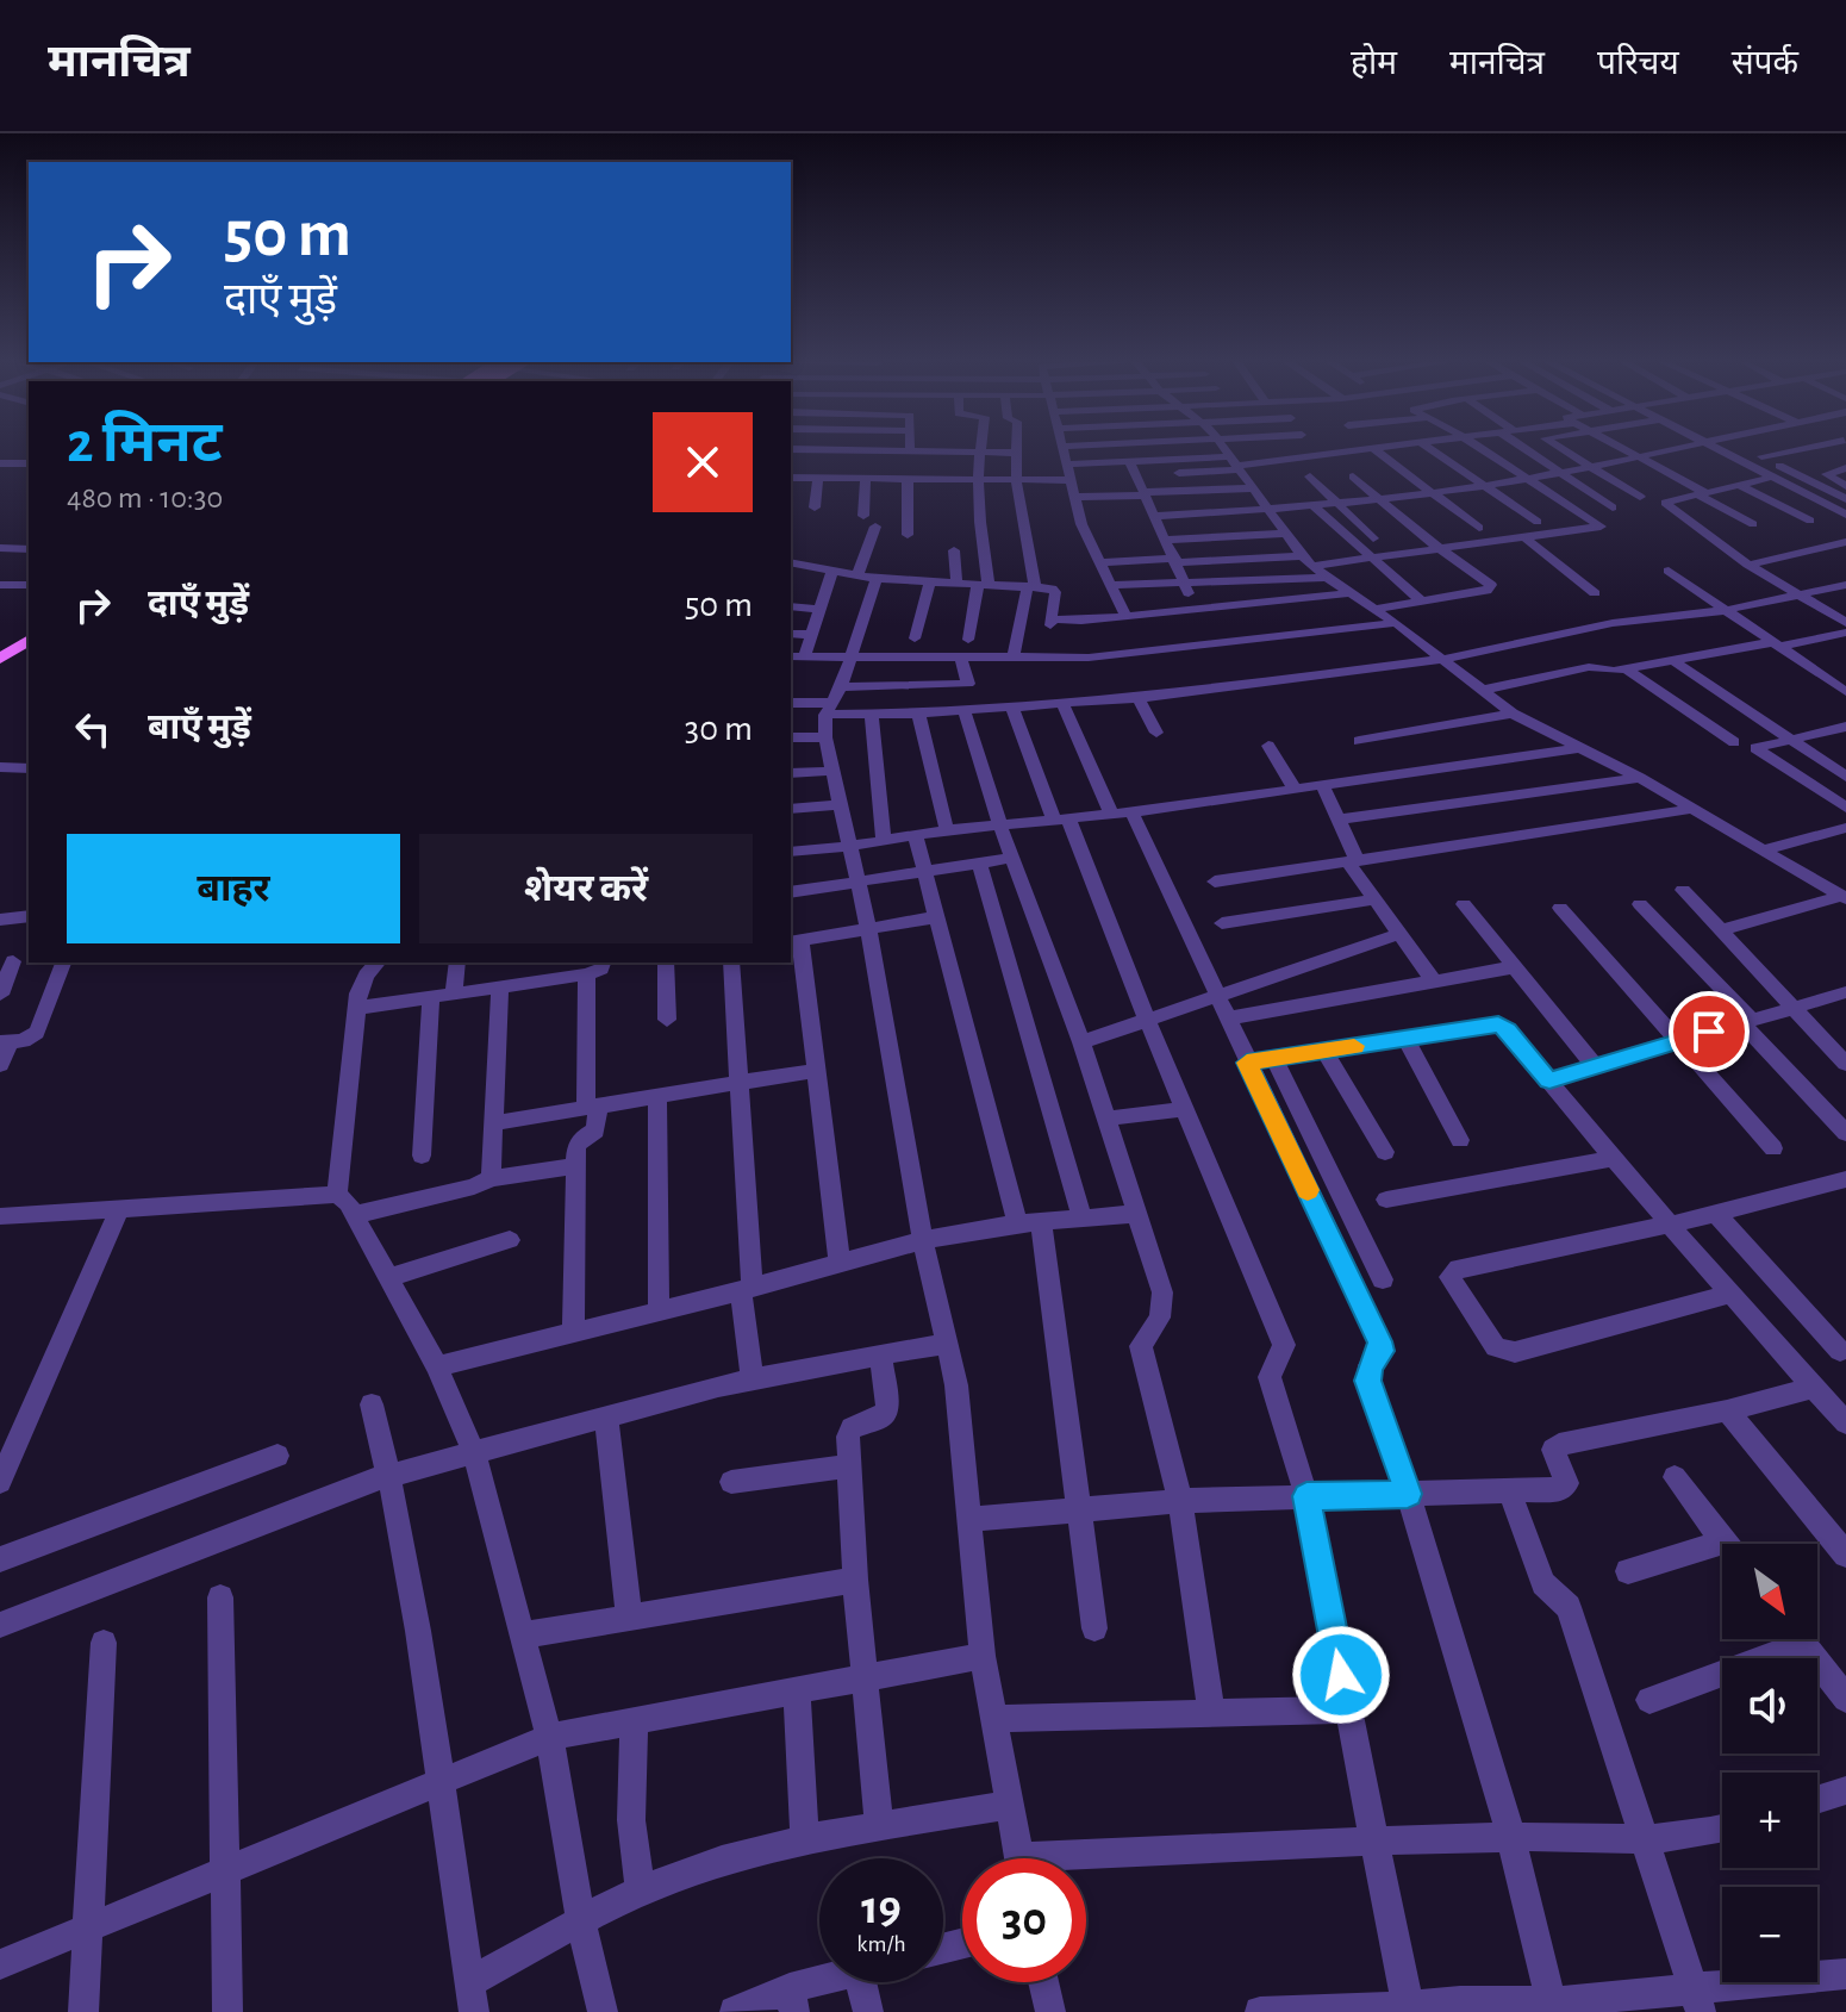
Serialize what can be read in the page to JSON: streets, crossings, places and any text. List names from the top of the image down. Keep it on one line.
{"north":"bottom right","page":{"header":"मानचित्र","nav":["होम","मानचित्र","परिचय","संपर्क"],"turn":["50 m","दाएँ मुड़ें"],"heading":["2 मिनट","480 m · 10:30"],"list":[{"name":"दाएँ मुड़ें","value":"50 m"},{"name":"बाएँ मुड़ें","value":"30 m"}],"buttons":["बाहर","शेयर करें"],"map_buttons":["+","−"],"speed":"19 km/h","limit":"30"}}
